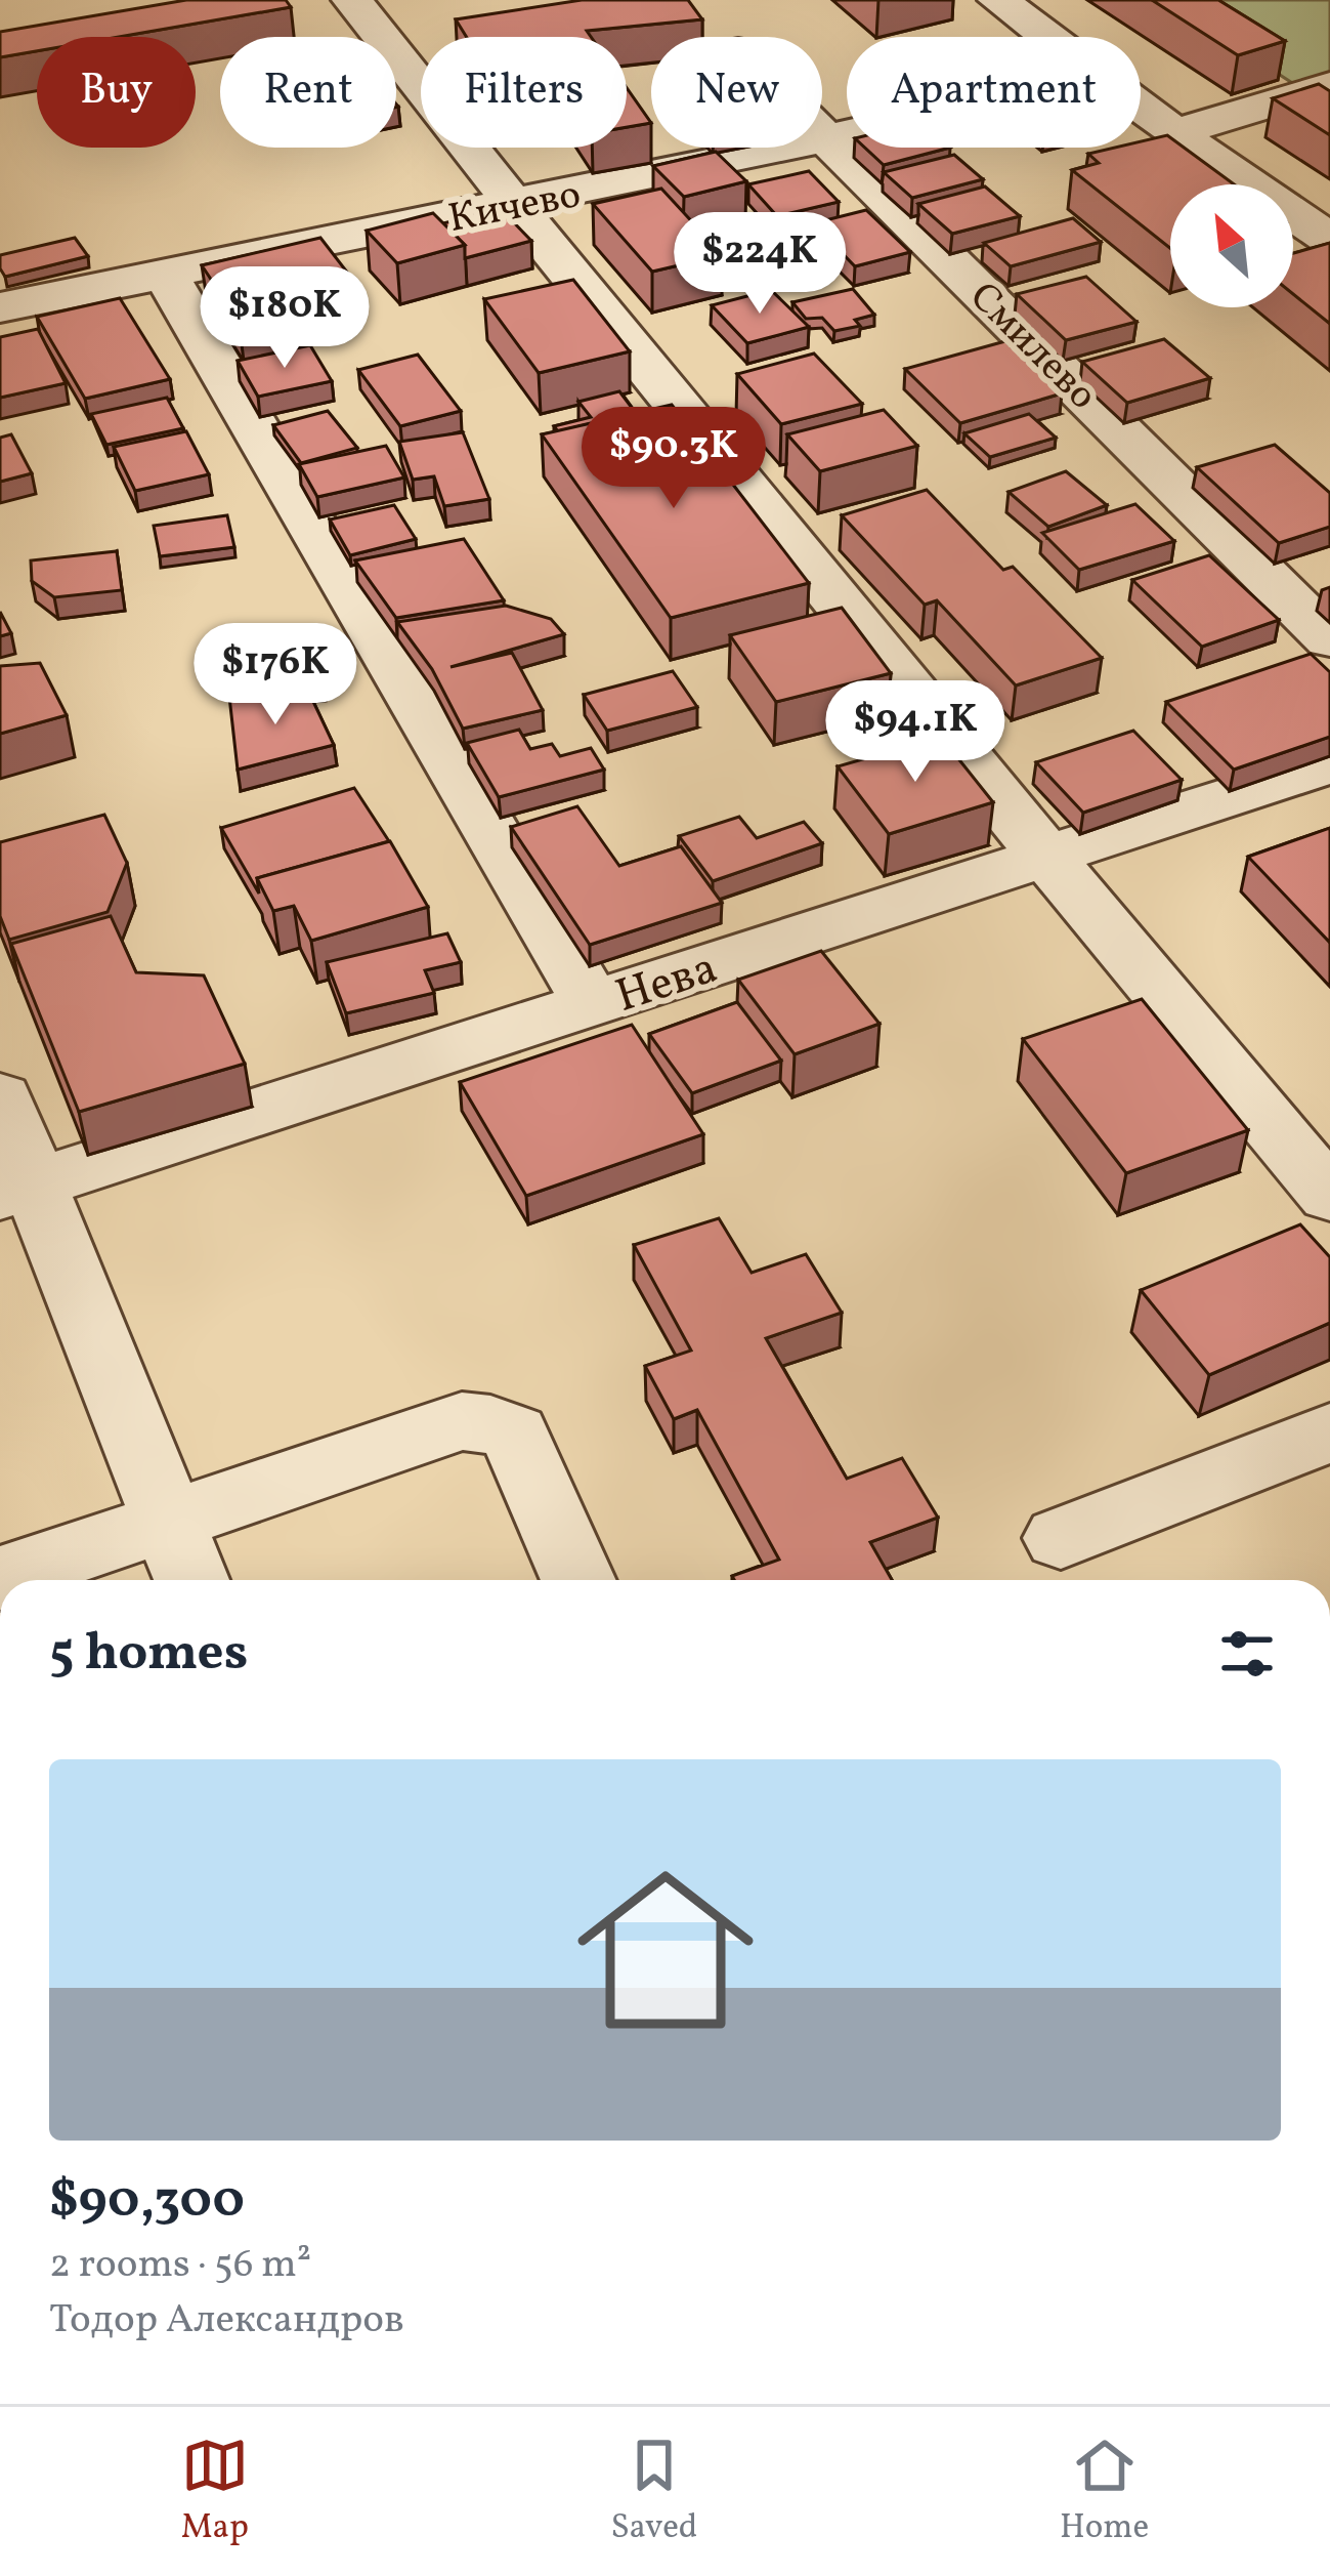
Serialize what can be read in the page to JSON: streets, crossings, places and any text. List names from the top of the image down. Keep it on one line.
{"streets":{"street":["Кичево","Смилево","Нева"]},"crossings":[["Кичево","Смилево"]],"north":"top left","page":{"chip":["Buy","Rent","Filters","New","Apartment"],"price":["$224K","$180K","$90.3K","$176K","$94.1K"],"heading":"5 homes","list":[{"name":"$90,300","note":"2 rooms · 56 m² · Тодор Александров"}],"tabs":["Map","Saved","Home"]}}
